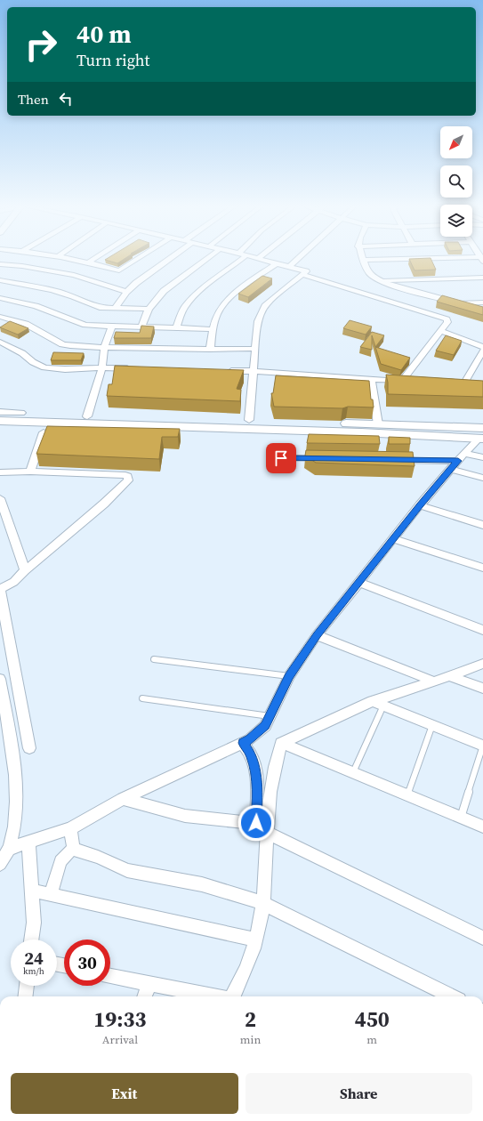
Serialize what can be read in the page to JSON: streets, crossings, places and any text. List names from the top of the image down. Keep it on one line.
{"north":"bottom left","page":{"turn":["40 m","Turn right"],"then":"Then","speed":"24 km/h","limit":"30","eta":["19:33","Arrival","2","min","450","m"],"buttons":["Exit","Share"]}}
